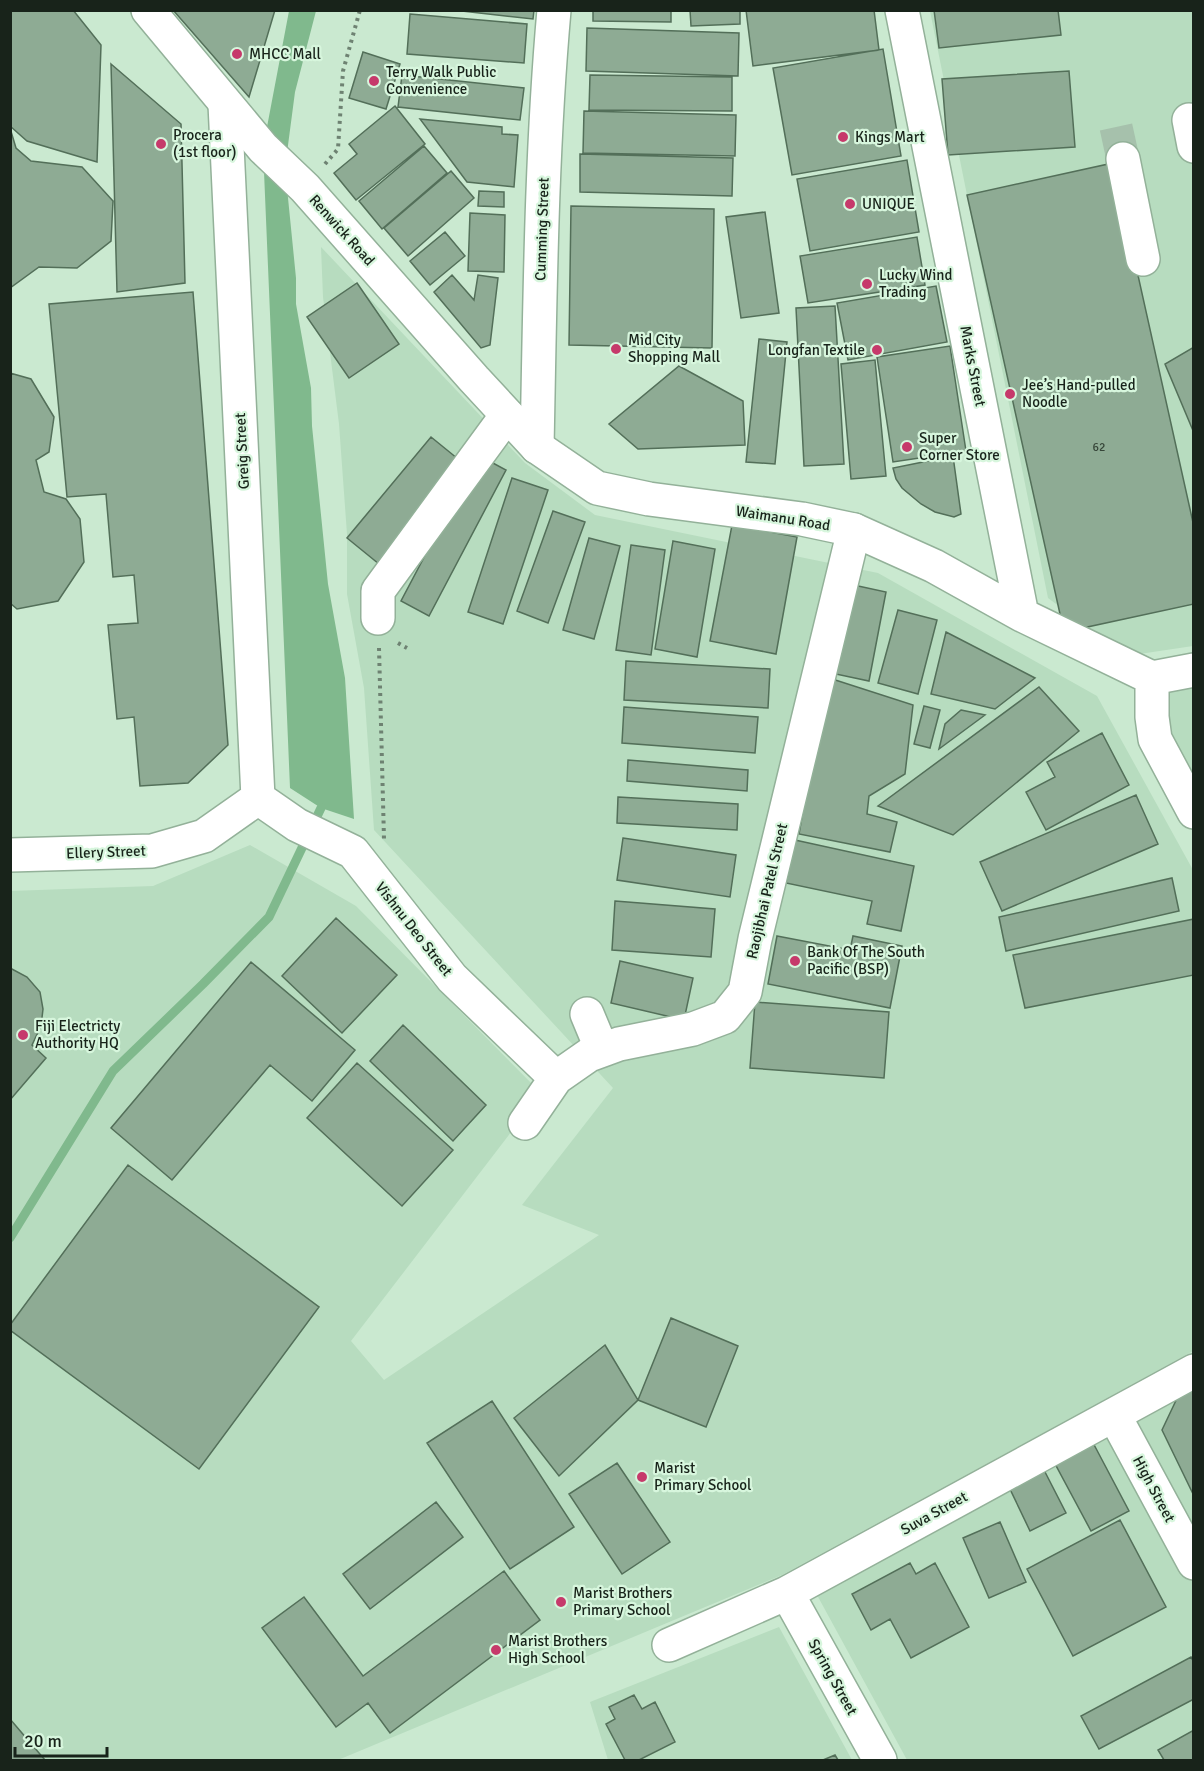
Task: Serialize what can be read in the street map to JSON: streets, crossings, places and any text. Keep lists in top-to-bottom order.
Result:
{
  "streets": {
    "street": [
      "Cumming Street",
      "Renwick Road",
      "Marks Street",
      "Greig Street",
      "Waimanu Road",
      "Ellery Street",
      "Raojibhai Patel Street",
      "Vishnu Deo Street",
      "High Street",
      "Suva Street",
      "Spring Street"
    ]
  },
  "crossings": [
    ["Cumming Street", "Renwick Road"],
    ["Cumming Street", "Waimanu Road"],
    ["Renwick Road", "Greig Street"],
    ["Renwick Road", "Waimanu Road"],
    ["Marks Street", "Waimanu Road"],
    ["Greig Street", "Ellery Street"],
    ["Greig Street", "Vishnu Deo Street"],
    ["Waimanu Road", "Raojibhai Patel Street"],
    ["Ellery Street", "Vishnu Deo Street"],
    ["Raojibhai Patel Street", "Vishnu Deo Street"],
    ["High Street", "Suva Street"],
    ["Suva Street", "Spring Street"]
  ],
  "places": [
    "MHCC Mall",
    "Terry Walk Public Convenience",
    "Kings Mart",
    "Procera (1st floor)",
    "UNIQUE",
    "Lucky Wind Trading",
    "Mid City Shopping Mall",
    "Longfan Textile",
    "Jee’s Hand-pulled Noodle",
    "Super Corner Store",
    "Bank Of The South Pacific (BSP)",
    "Fiji Electricty Authority HQ",
    "Marist Primary School",
    "Marist Brothers Primary School",
    "Marist Brothers High School"
  ],
  "house_numbers": ["62"],
  "scale_bar": "20 m"
}
